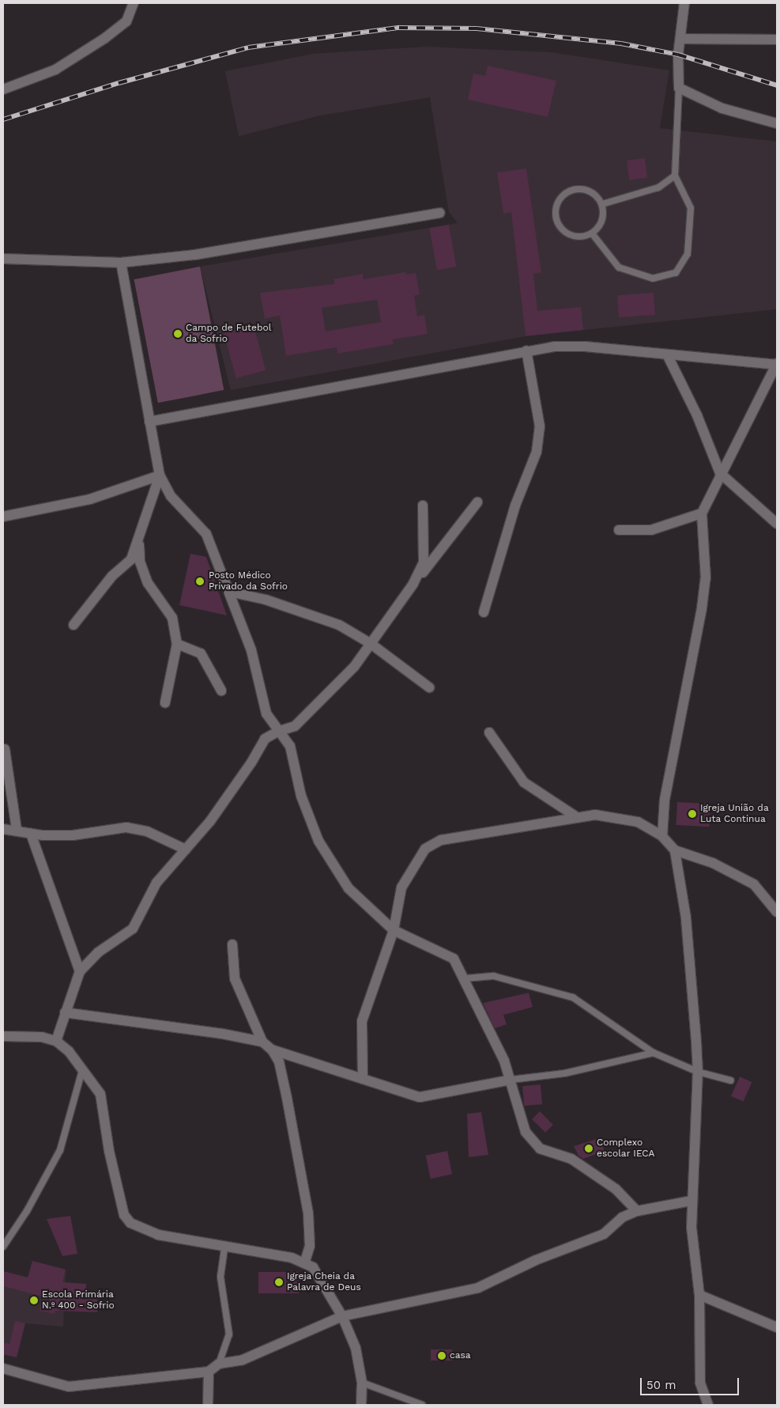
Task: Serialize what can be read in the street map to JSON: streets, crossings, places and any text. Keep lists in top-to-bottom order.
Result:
{
  "places": [
    "Campo de Futebol da Sofrio",
    "Posto Médico Privado da Sofrio",
    "Igreja União da Luta Continua",
    "Complexo escolar IECA",
    "Igreja Cheia da Palavra de Deus",
    "Escola Primária N.º 400 - Sofrio",
    "casa"
  ],
  "scale_bar": "50 m"
}
